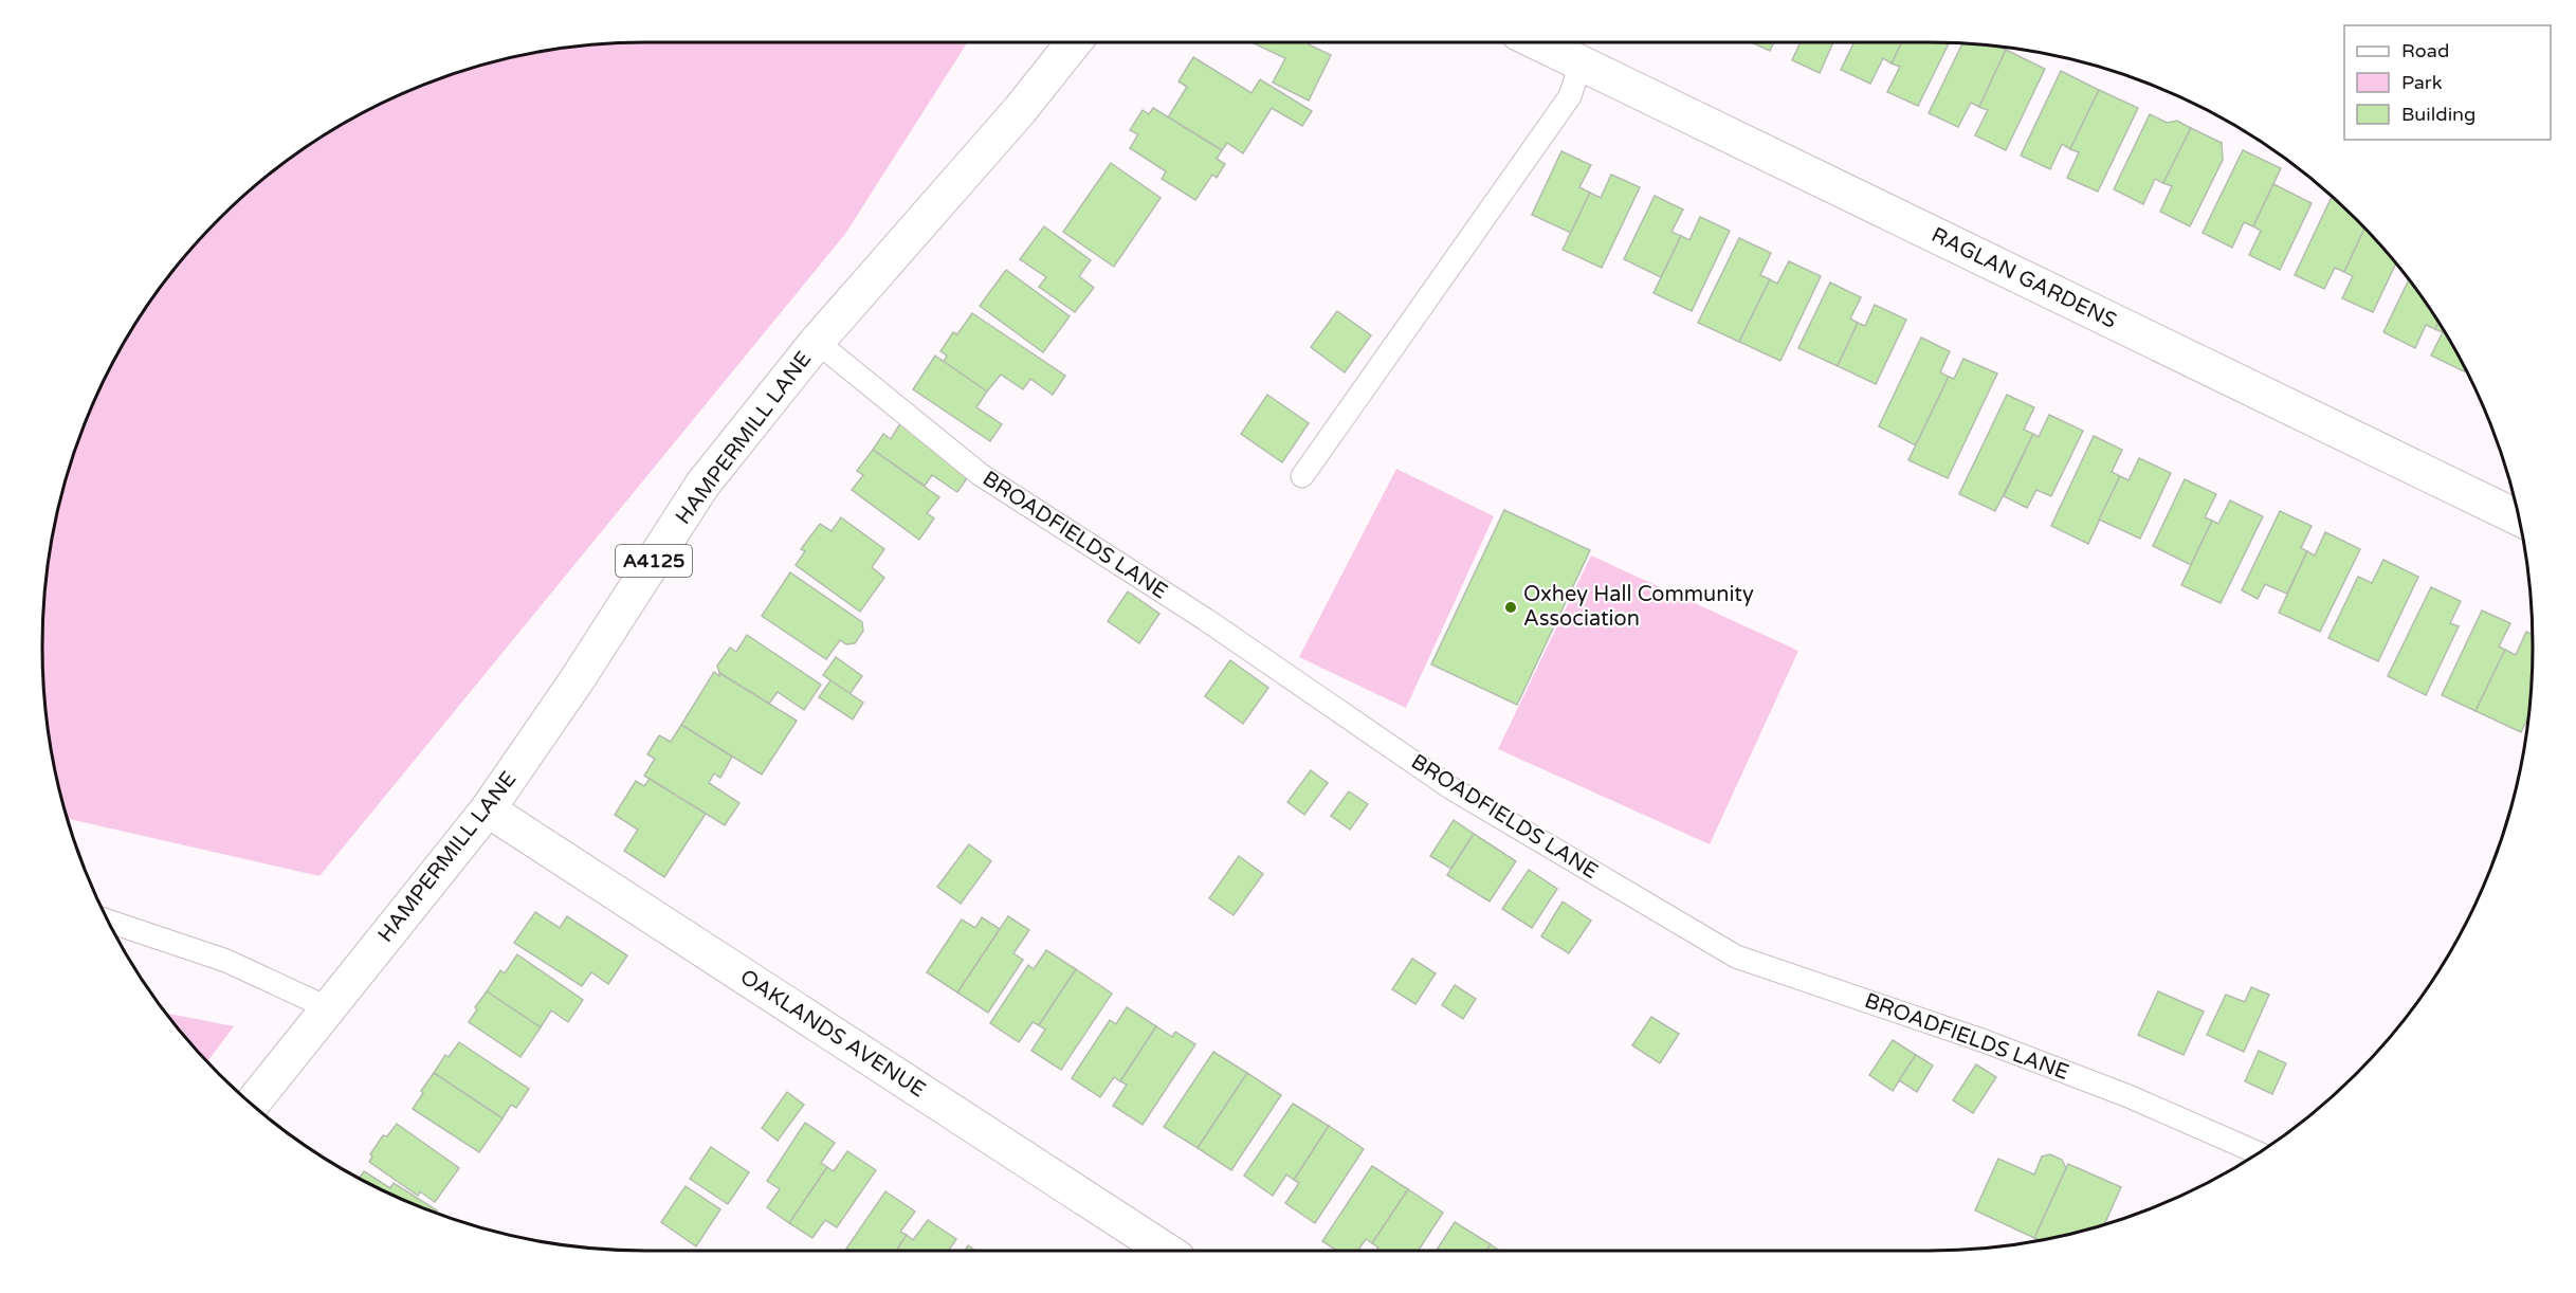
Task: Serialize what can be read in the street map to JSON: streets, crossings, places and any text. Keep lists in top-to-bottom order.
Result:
{
  "streets": {
    "street": [
      "RAGLAN GARDENS",
      "HAMPERMILL LANE",
      "A4125",
      "OAKLANDS AVENUE"
    ],
    "lane": ["BROADFIELDS LANE"]
  },
  "crossings": [
    ["HAMPERMILL LANE", "BROADFIELDS LANE"],
    ["HAMPERMILL LANE", "OAKLANDS AVENUE"]
  ],
  "places": ["Oxhey Hall Community Association"],
  "legend": ["Road", "Park", "Building"]
}
